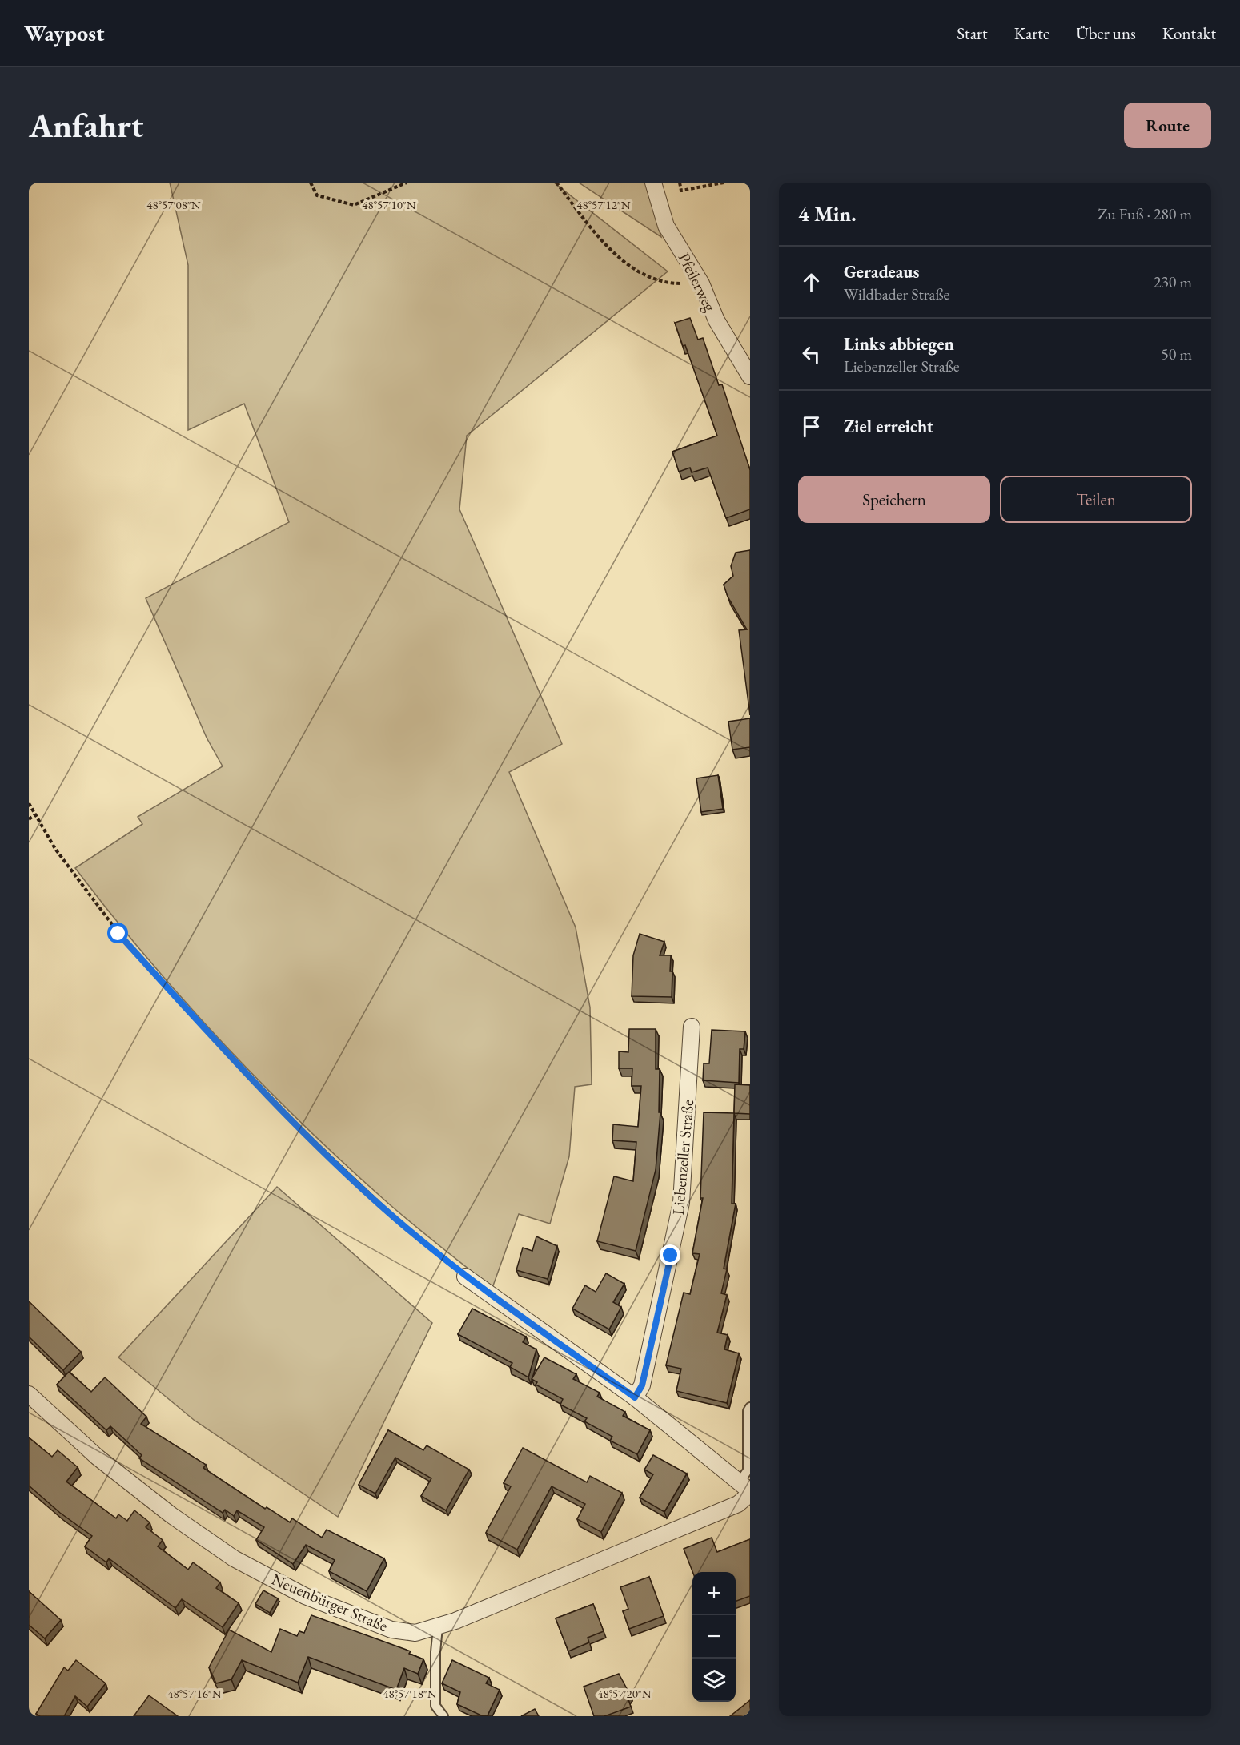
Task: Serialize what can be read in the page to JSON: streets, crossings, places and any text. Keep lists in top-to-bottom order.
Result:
{
  "streets": {
    "street": ["Pfeilerweg", "Liebenzeller Straße", "Neuenbürger Straße"]
  },
  "page": {
    "header": "Waypost",
    "nav": [
      "Start",
      "Karte",
      "Über uns",
      "Kontakt"
    ],
    "buttons": [
      "Route",
      ["Speichern", "Teilen"]
    ],
    "title": "Anfahrt",
    "heading": ["4 Min.", "Zu Fuß · 280 m"],
    "list": [
      ["Geradeaus", "Wildbader Straße", "230 m"],
      ["Links abbiegen", "Liebenzeller Straße", "50 m"],
      "Ziel erreicht"
    ],
    "map_buttons": ["+", "−"]
  },
  "coordinates": [
    "48°57'08\"N",
    "48°57'10\"N",
    "48°57'12\"N",
    "48°57'16\"N",
    "48°57'18\"N",
    "48°57'20\"N"
  ]
}
